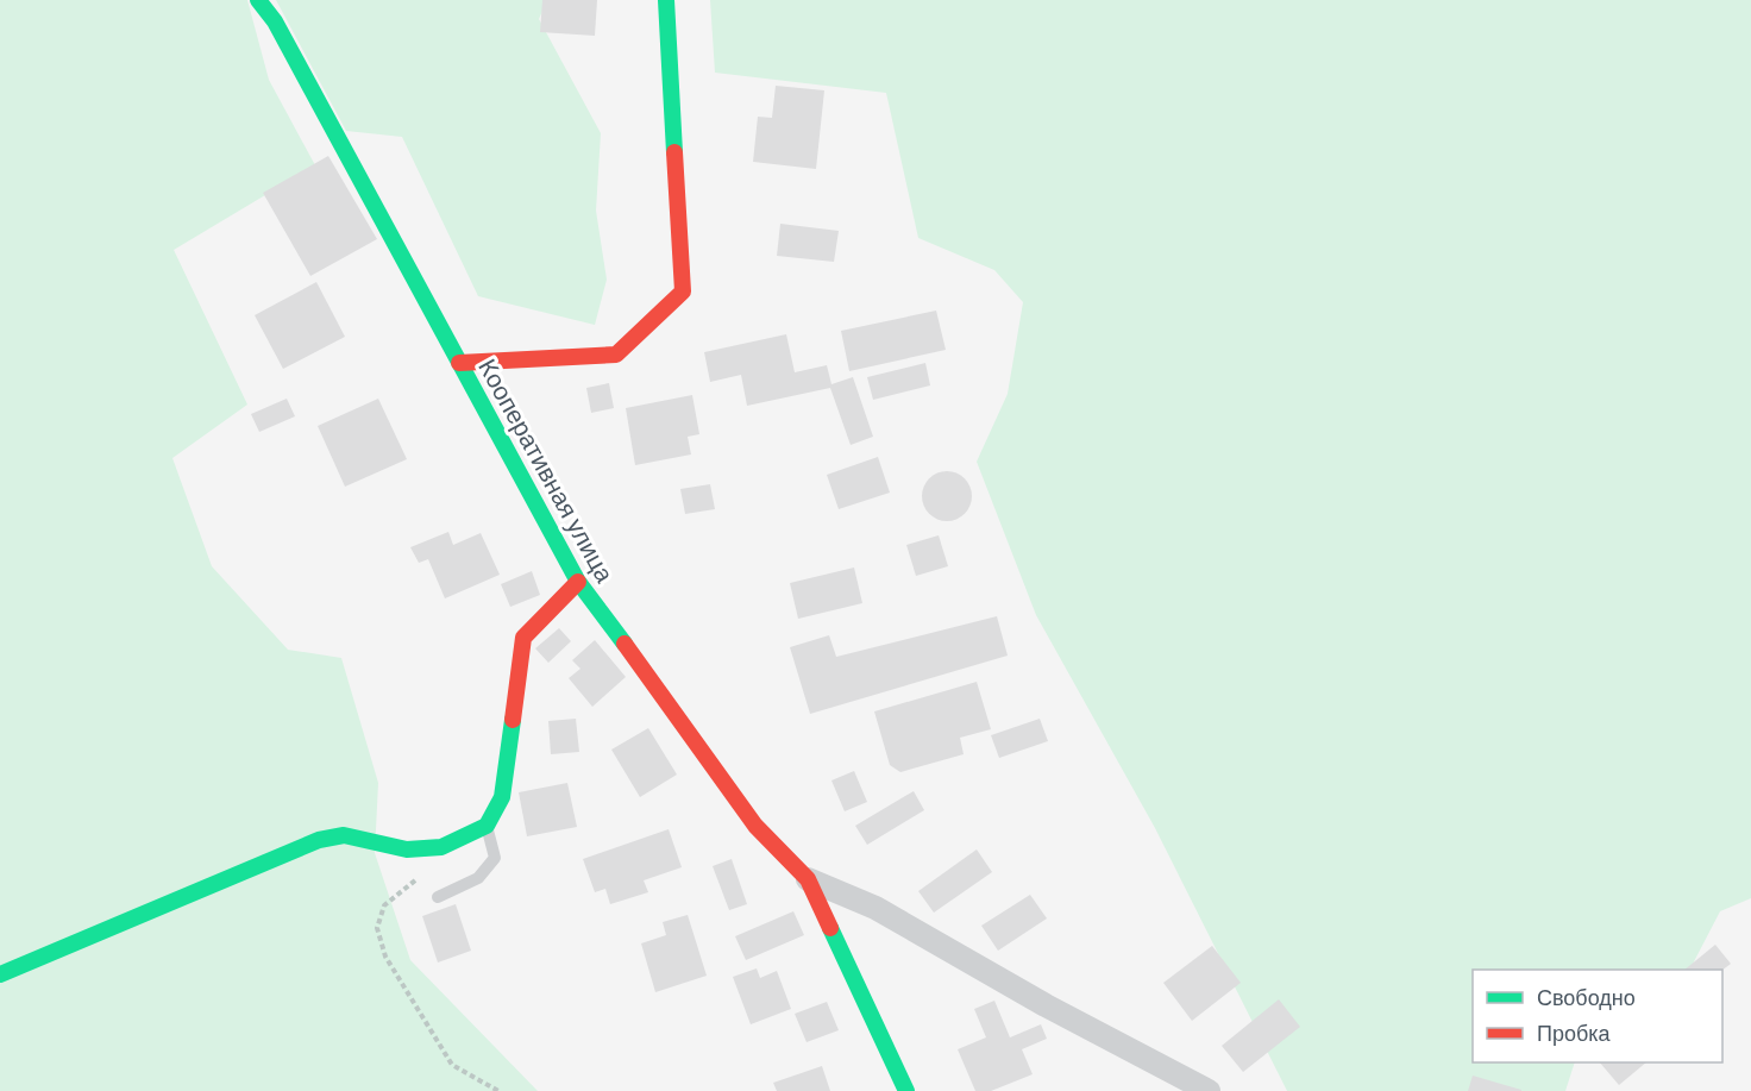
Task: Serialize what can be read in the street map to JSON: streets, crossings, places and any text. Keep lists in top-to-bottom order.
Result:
{
  "streets": {
    "street": ["Кооперативная улица"]
  },
  "legend": ["Свободно", "Пробка"]
}
